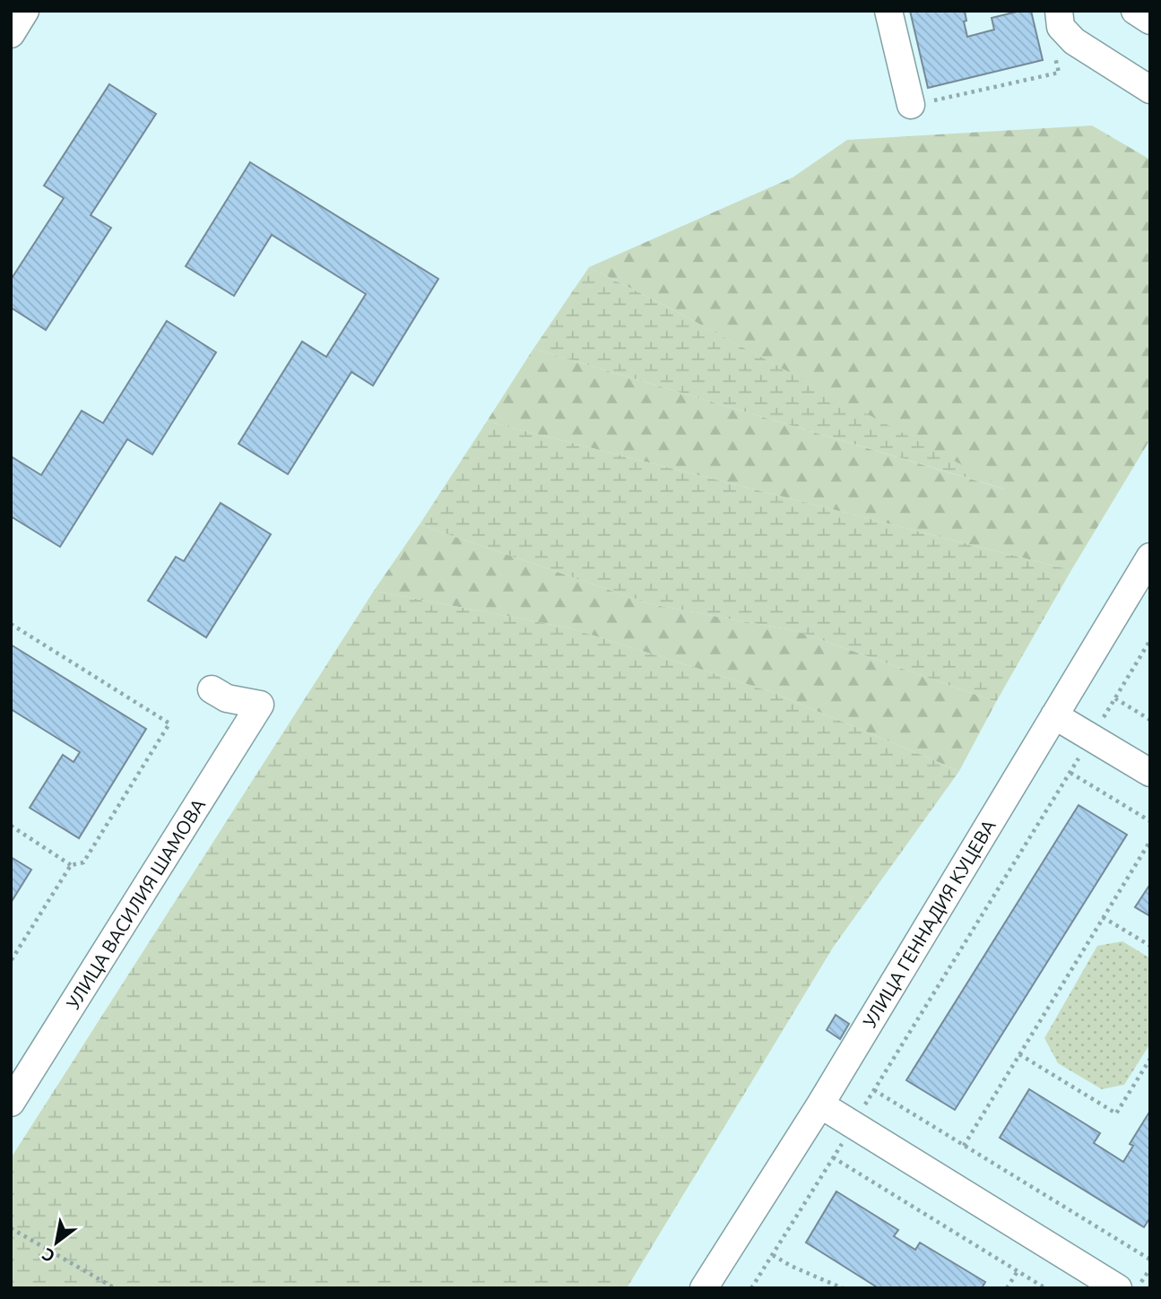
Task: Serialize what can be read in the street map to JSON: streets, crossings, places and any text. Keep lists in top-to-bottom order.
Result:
{
  "streets": {
    "street": ["УЛИЦА ВАСИЛИЯ ШАМОВА", "УЛИЦА ГЕННАДИЯ КУЦЕВА"]
  },
  "north": "bottom left"
}
